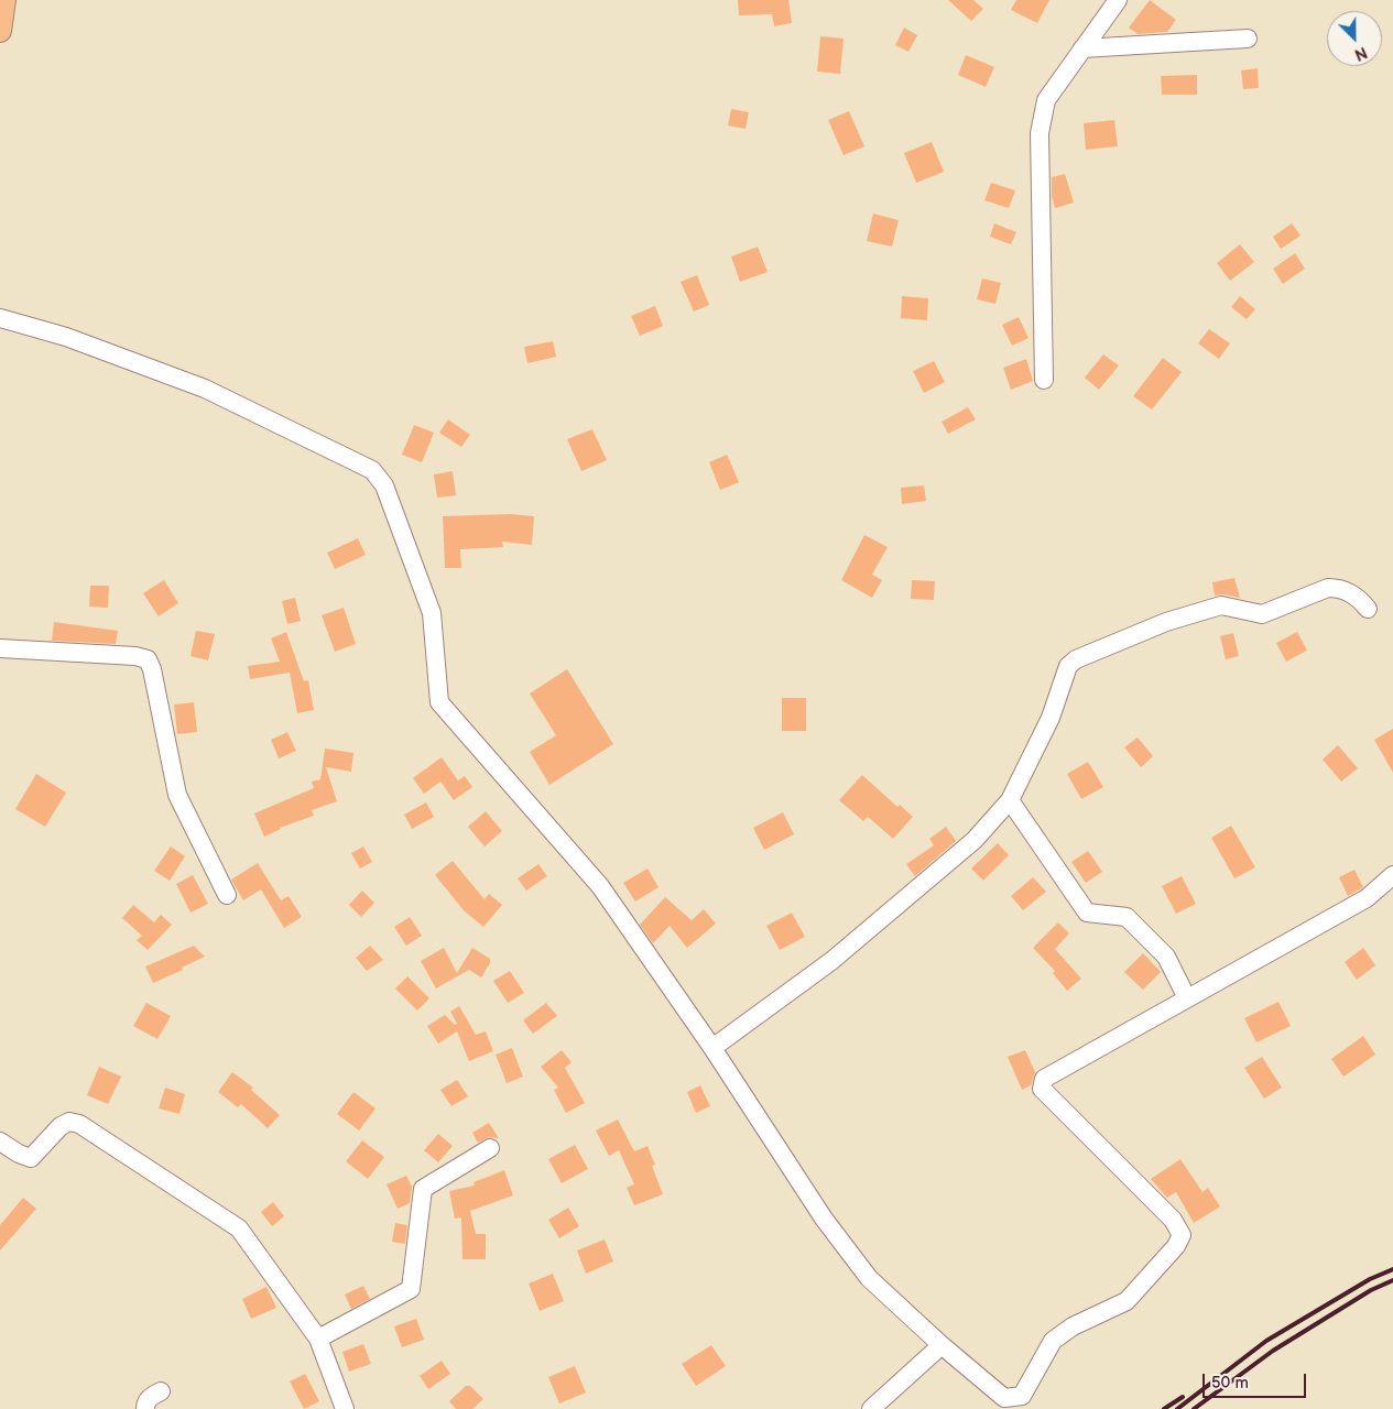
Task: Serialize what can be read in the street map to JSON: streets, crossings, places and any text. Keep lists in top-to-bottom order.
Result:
{
  "scale_bar": "50 m",
  "north": "bottom right"
}
